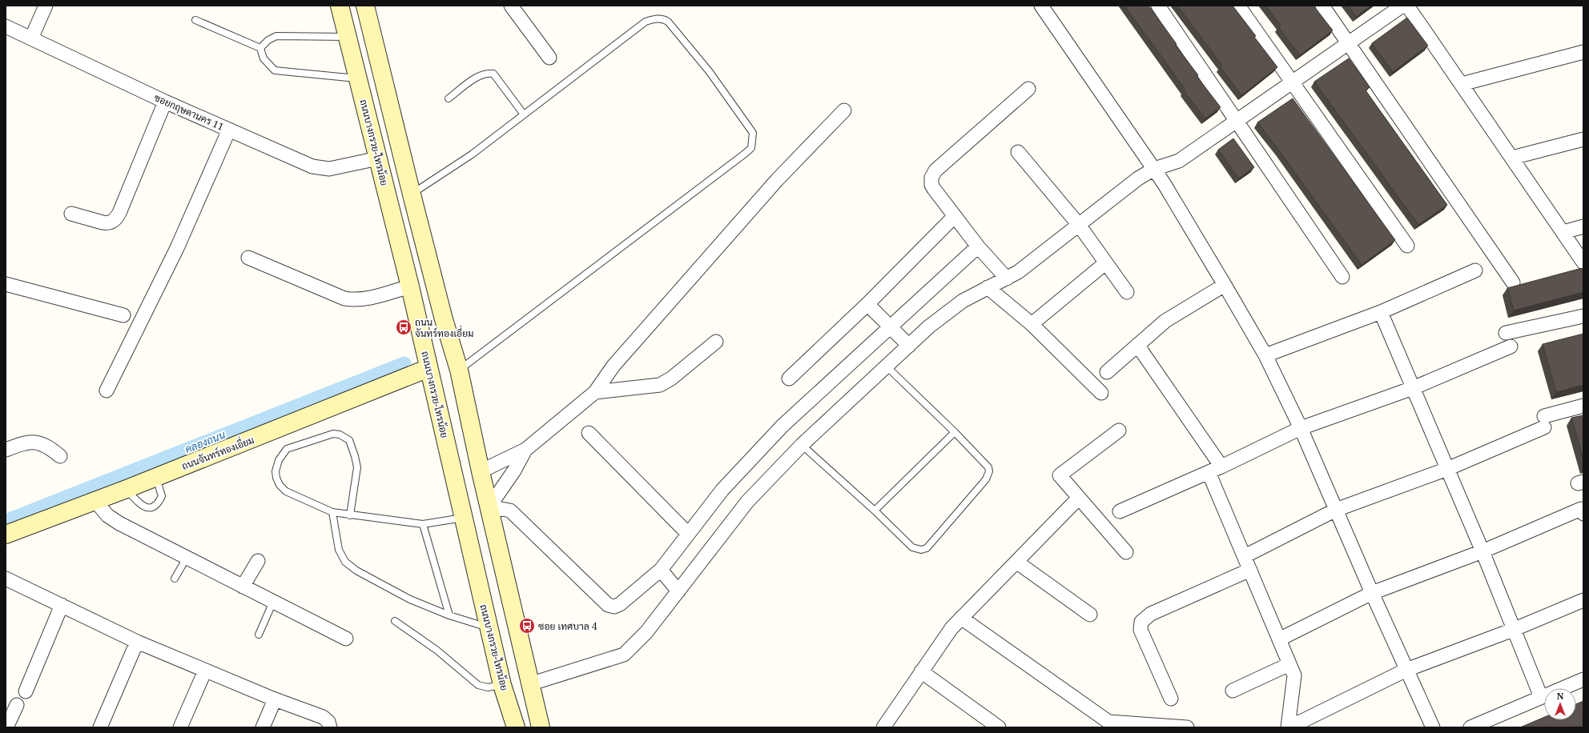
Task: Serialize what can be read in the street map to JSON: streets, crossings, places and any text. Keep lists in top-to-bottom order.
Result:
{
  "streets": {
    "main road": ["ถนนบางกรวย-ไทรน้อย", "ถนนจันทร์ทองเอี่ยม"],
    "street": ["ซอยกฤษดานคร 11"]
  },
  "crossings": [
    ["ซอยกฤษดานคร 11", "ถนนบางกรวย-ไทรน้อย"],
    ["ถนนบางกรวย-ไทรน้อย", "ถนนจันทร์ทองเอี่ยม"]
  ],
  "water": ["คลองถนน"],
  "places": {
    "bus stop": ["ถนน จันทร์ทองเอี่ยม", "ซอย เทศบาล 4"]
  },
  "north": "top"
}
